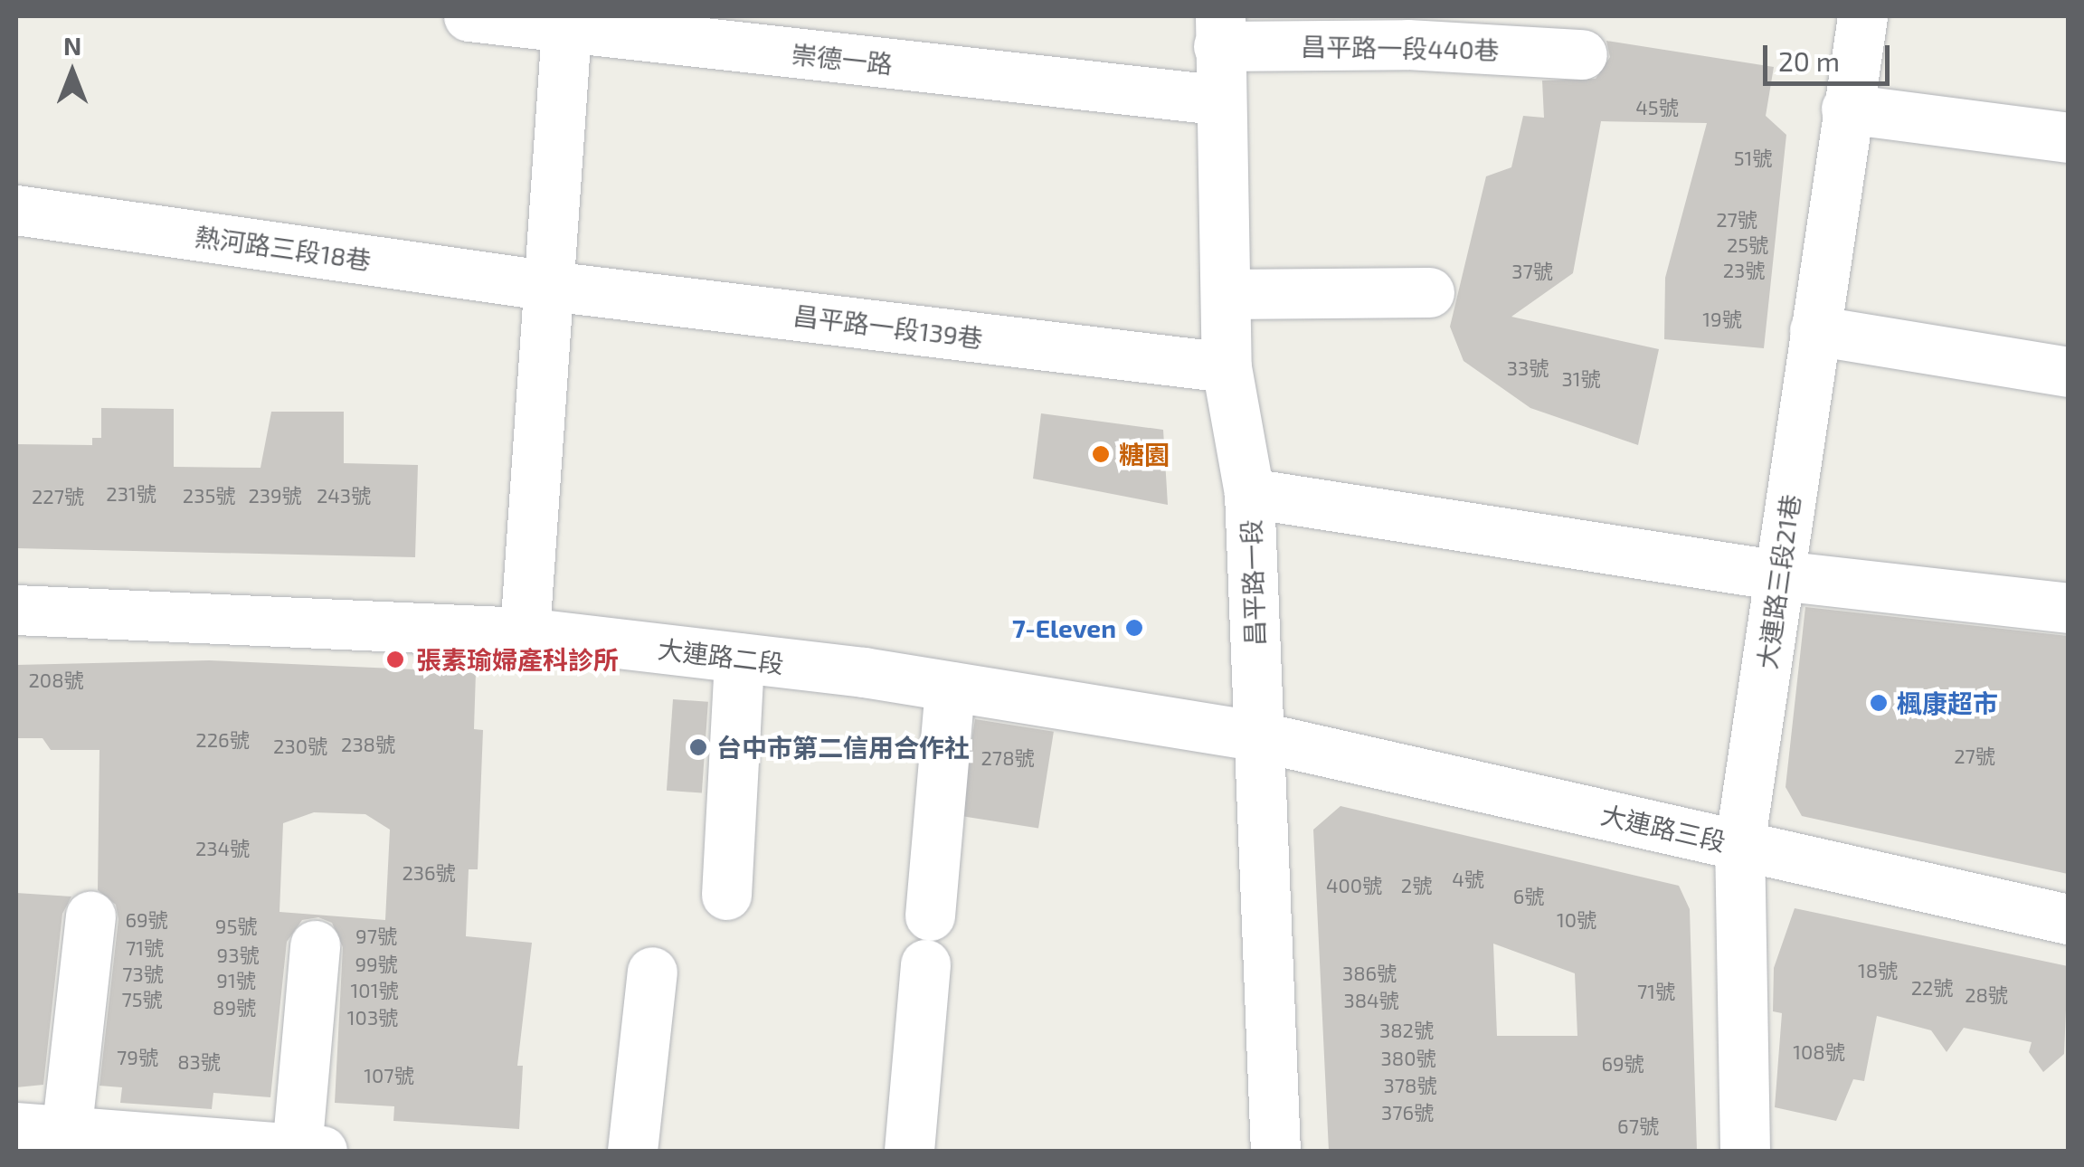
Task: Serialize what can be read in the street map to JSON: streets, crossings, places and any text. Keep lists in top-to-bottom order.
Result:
{
  "streets": {
    "street": [
      "昌平路一段440巷",
      "崇德一路",
      "熱河路三段18巷",
      "昌平路一段139巷",
      "大連路三段21巷",
      "昌平路一段",
      "大連路二段",
      "大連路三段"
    ]
  },
  "crossings": [
    ["昌平路一段440巷", "昌平路一段"],
    ["崇德一路", "昌平路一段"],
    ["熱河路三段18巷", "昌平路一段139巷"],
    ["昌平路一段139巷", "昌平路一段"],
    ["大連路三段21巷", "大連路三段"],
    ["昌平路一段", "大連路二段"],
    ["昌平路一段", "大連路三段"],
    ["大連路二段", "大連路三段"]
  ],
  "places": [
    "糖園",
    "7-Eleven",
    "張素瑜婦產科診所",
    "楓康超市",
    "台中市第二信用合作社"
  ],
  "house_numbers": [
    "45號",
    "51號",
    "27號",
    "25號",
    "23號",
    "37號",
    "19號",
    "33號",
    "31號",
    "231號",
    "235號",
    "239號",
    "243號",
    "227號",
    "208號",
    "226號",
    "238號",
    "230號",
    "27號",
    "278號",
    "234號",
    "236號",
    "4號",
    "400號",
    "2號",
    "6號",
    "69號",
    "10號",
    "95號",
    "97號",
    "71號",
    "93號",
    "99號",
    "18號",
    "386號",
    "73號",
    "91號",
    "22號",
    "101號",
    "71號",
    "28號",
    "75號",
    "384號",
    "89號",
    "103號",
    "382號",
    "108號",
    "79號",
    "380號",
    "83號",
    "69號",
    "107號",
    "378號",
    "376號",
    "67號"
  ],
  "scale_bar": "20 m",
  "north": "top"
}
